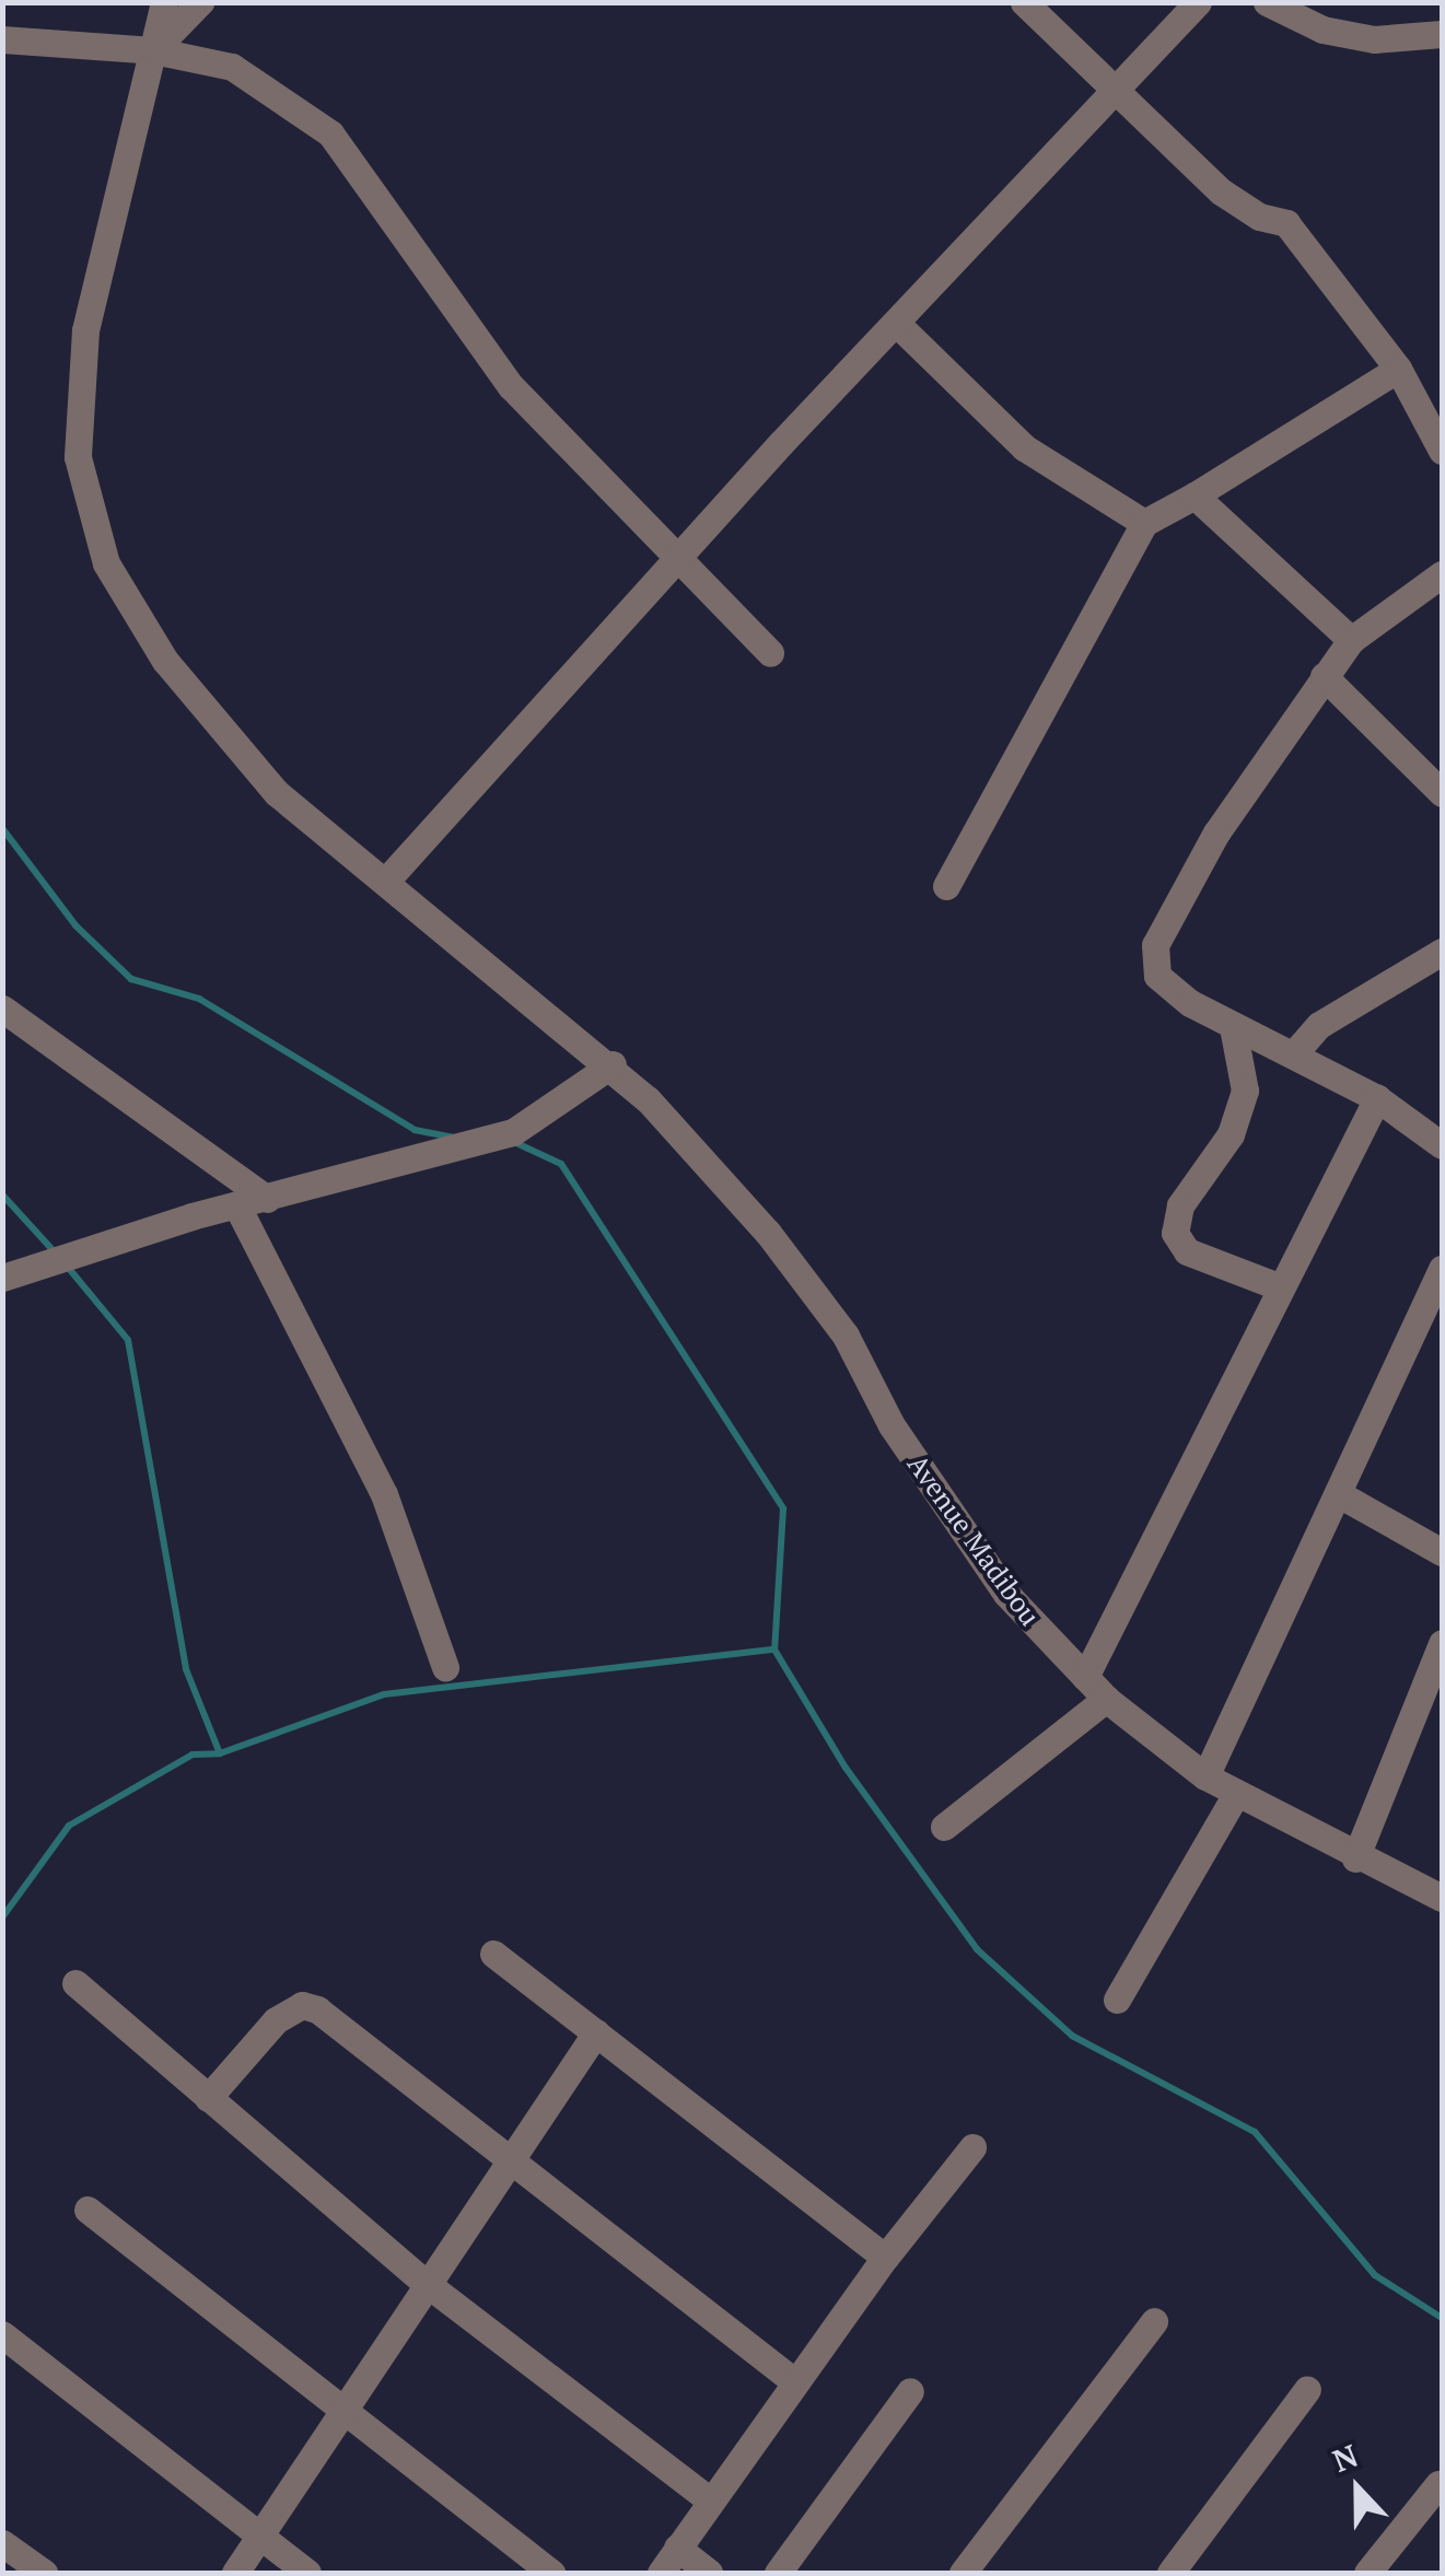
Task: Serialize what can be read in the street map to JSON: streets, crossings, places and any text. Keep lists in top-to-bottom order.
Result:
{
  "streets": {
    "street": ["Avenue Madibou"]
  },
  "north": "top"
}
